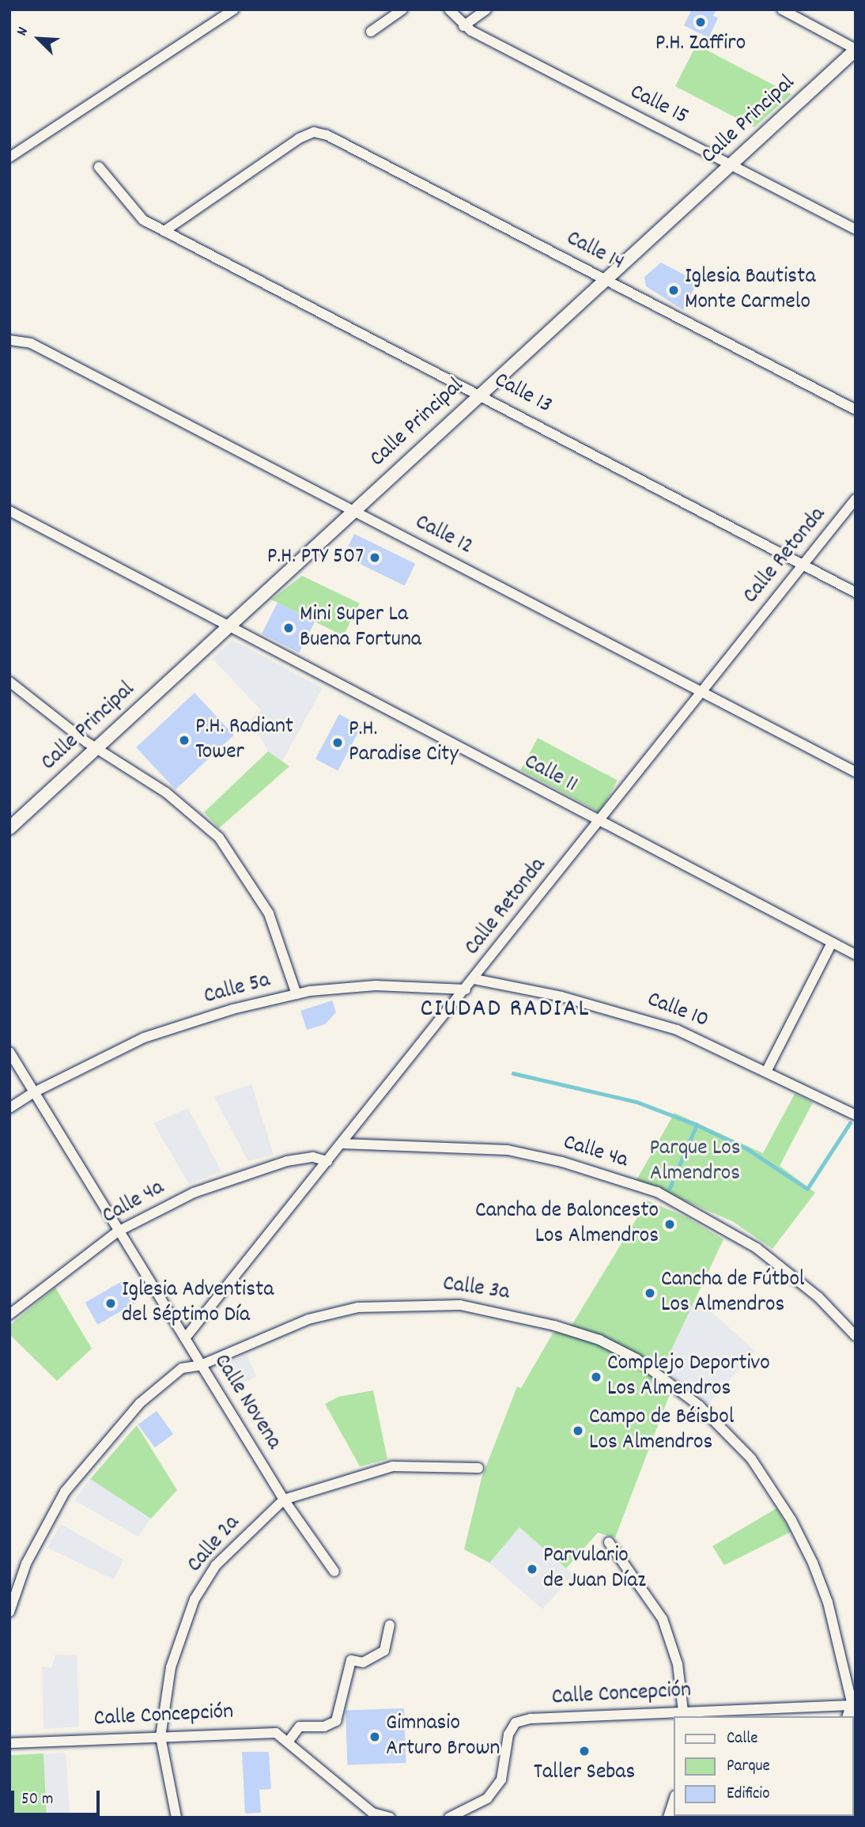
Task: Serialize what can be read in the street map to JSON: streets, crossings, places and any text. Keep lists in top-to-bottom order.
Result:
{
  "streets": {
    "street": [
      "Calle 15",
      "Calle Principal",
      "Calle 14",
      "Calle 13",
      "Calle 12",
      "Calle Retonda",
      "Calle 11",
      "Calle 5a",
      "Calle 10",
      "Calle 4a",
      "Calle 3a",
      "Calle Novena",
      "Calle 2a",
      "Calle Concepción"
    ]
  },
  "crossings": [
    ["Calle 15", "Calle Principal"],
    ["Calle Principal", "Calle 14"],
    ["Calle Principal", "Calle 13"],
    ["Calle Principal", "Calle 12"],
    ["Calle Principal", "Calle 11"],
    ["Calle 14", "Calle 13"],
    ["Calle 13", "Calle Retonda"],
    ["Calle 12", "Calle Retonda"],
    ["Calle Retonda", "Calle 11"],
    ["Calle Retonda", "Calle 5a"],
    ["Calle Retonda", "Calle 10"],
    ["Calle Retonda", "Calle 4a"],
    ["Calle Retonda", "Calle Novena"],
    ["Calle 5a", "Calle Novena"],
    ["Calle 4a", "Calle Novena"],
    ["Calle 3a", "Calle Novena"],
    ["Calle 3a", "Calle Concepción"],
    ["Calle Novena", "Calle 2a"],
    ["Calle 2a", "Calle Concepción"]
  ],
  "districts": ["CIUDAD RADIAL"],
  "parks": ["Parque Los Almendros"],
  "places": [
    "P.H. Zaffiro",
    "Iglesia Bautista Monte Carmelo",
    "P.H. PTY 507",
    "Mini Super La Buena Fortuna",
    "P.H. Radiant Tower",
    "P.H. Paradise City",
    "Cancha de Baloncesto Los Almendros",
    "Cancha de Fútbol Los Almendros",
    "Iglesia Adventista del Séptimo Día",
    "Complejo Deportivo Los Almendros",
    "Campo de Béisbol Los Almendros",
    "Parvulario de Juan Díaz",
    "Gimnasio Arturo Brown",
    "Taller Sebas"
  ],
  "legend": ["Calle", "Parque", "Edificio"],
  "scale_bar": "50 m",
  "north": "top left"
}
